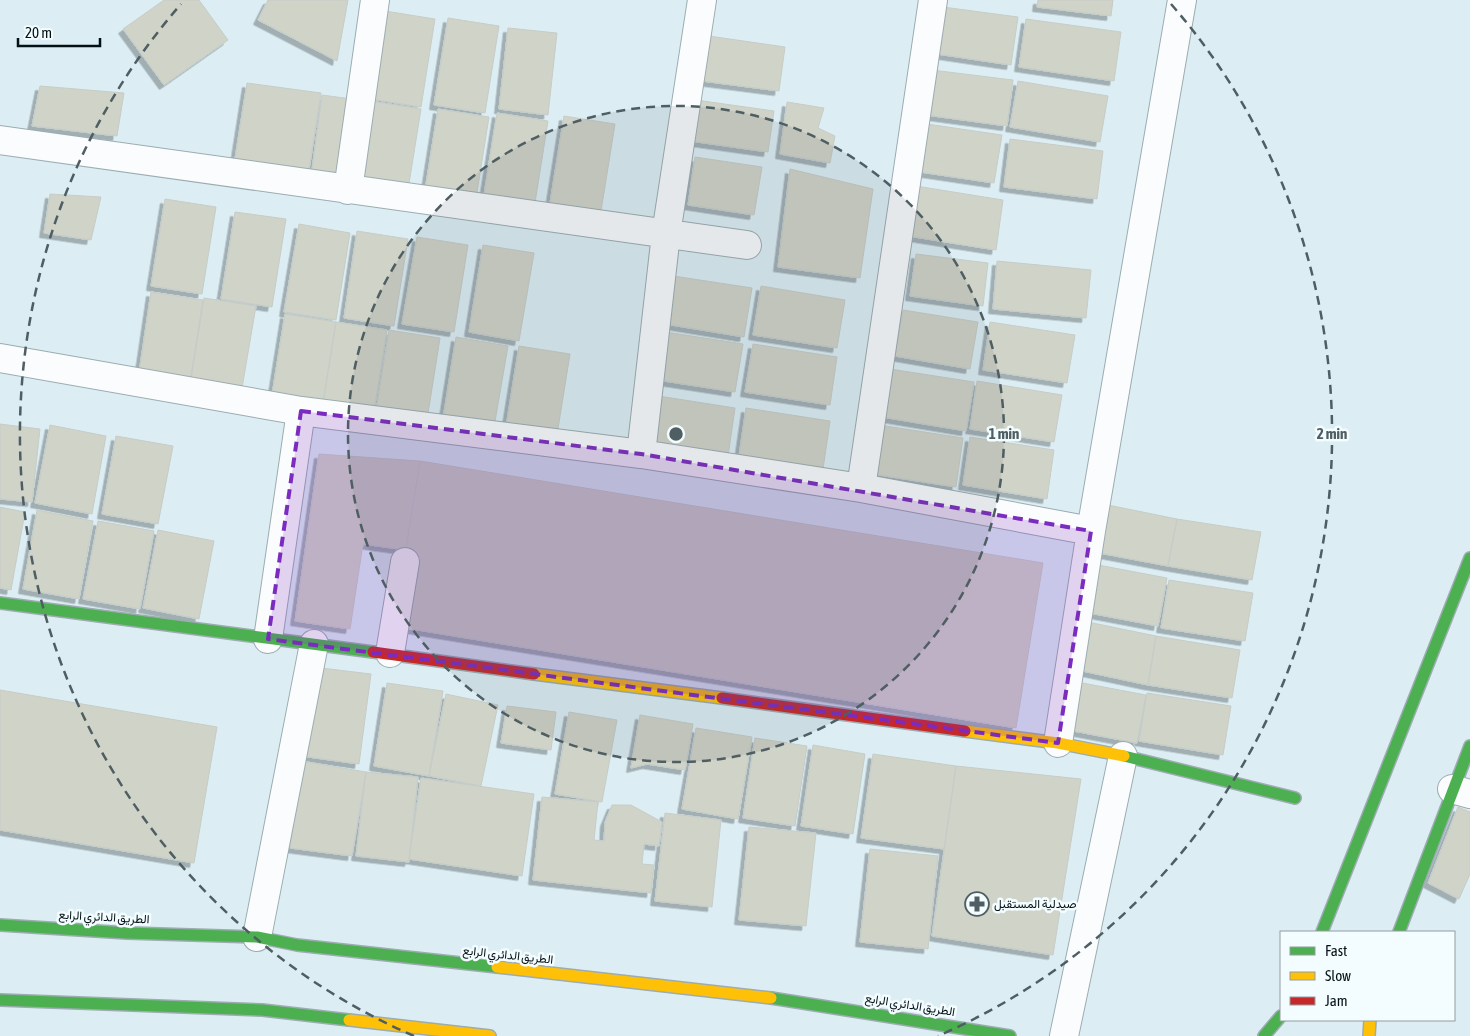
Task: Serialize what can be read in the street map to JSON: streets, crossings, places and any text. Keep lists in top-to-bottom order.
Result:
{
  "streets": {
    "main road": ["الطريق الدائري الرابع"]
  },
  "places": {
    "pharmacy": ["صيدلية المستقبل"]
  },
  "legend": ["Fast", "Slow", "Jam"],
  "scale_bar": "20 m",
  "rings": ["1 min", "2 min"]
}
